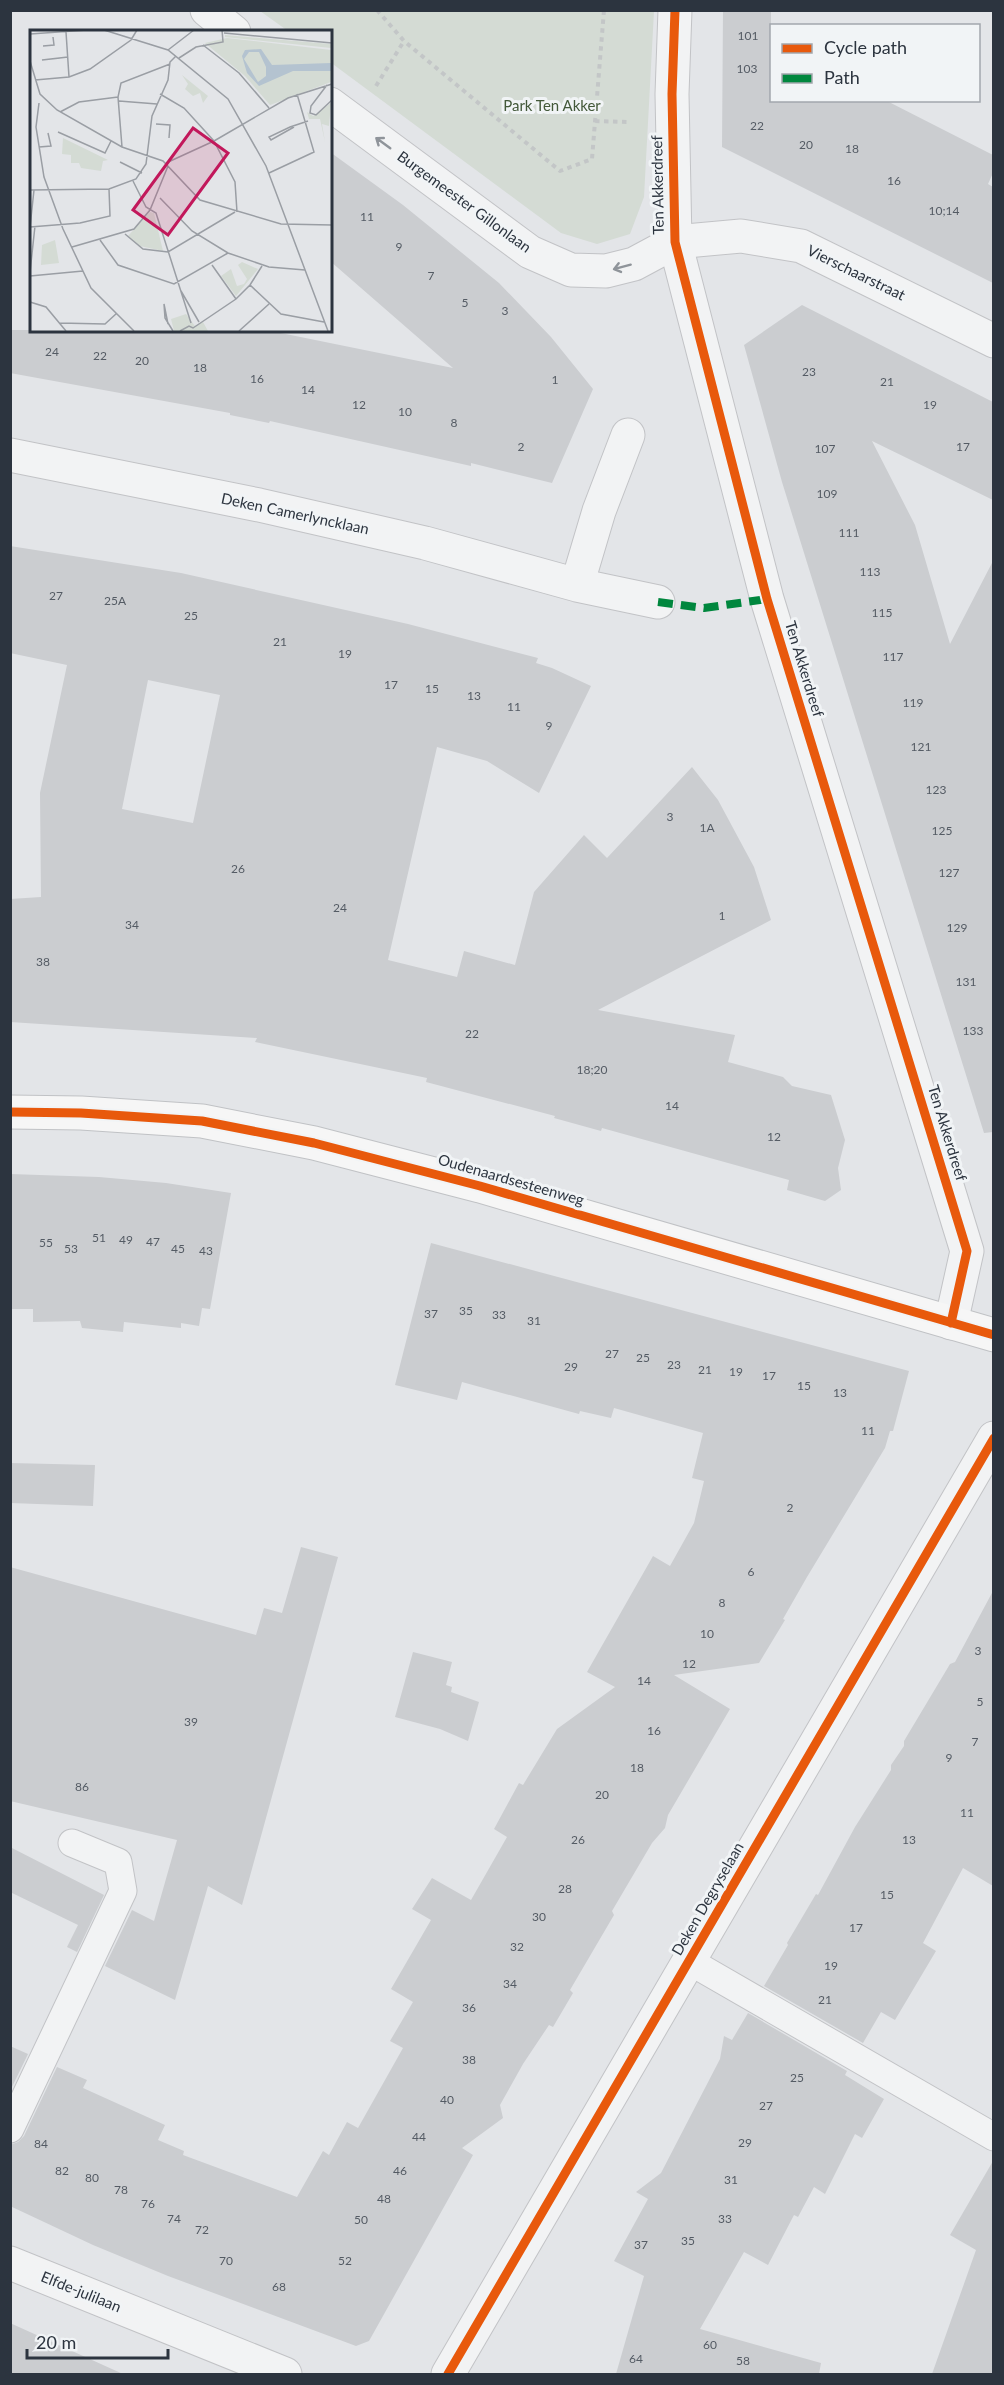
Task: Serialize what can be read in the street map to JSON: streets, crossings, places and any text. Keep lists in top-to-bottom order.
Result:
{
  "streets": {
    "main road": ["Oudenaardsesteenweg"],
    "street": [
      "Ten Akkerdreef",
      "Burgemeester Gillonlaan",
      "Vierschaarstraat",
      "Deken Camerlyncklaan",
      "Deken Degryselaan",
      "Elfde-julilaan"
    ]
  },
  "crossings": [
    ["Ten Akkerdreef", "Burgemeester Gillonlaan"],
    ["Ten Akkerdreef", "Vierschaarstraat"],
    ["Ten Akkerdreef", "Oudenaardsesteenweg"],
    ["Burgemeester Gillonlaan", "Vierschaarstraat"]
  ],
  "one_way": ["Burgemeester Gillonlaan"],
  "parks": ["Park Ten Akker"],
  "house_numbers": [
    "101",
    "103",
    "22",
    "20",
    "18",
    "16",
    "10;14",
    "11",
    "9",
    "7",
    "5",
    "3",
    "24",
    "22",
    "20",
    "18",
    "23",
    "16",
    "1",
    "21",
    "14",
    "12",
    "19",
    "10",
    "8",
    "2",
    "17",
    "107",
    "109",
    "111",
    "113",
    "27",
    "25A",
    "115",
    "25",
    "21",
    "19",
    "117",
    "17",
    "15",
    "13",
    "119",
    "11",
    "9",
    "121",
    "123",
    "3",
    "1A",
    "125",
    "26",
    "127",
    "24",
    "1",
    "34",
    "129",
    "38",
    "131",
    "133",
    "22",
    "18;20",
    "14",
    "12",
    "51",
    "49",
    "47",
    "55",
    "53",
    "45",
    "43",
    "35",
    "37",
    "33",
    "31",
    "27",
    "25",
    "23",
    "29",
    "21",
    "19",
    "17",
    "15",
    "13",
    "11",
    "2",
    "6",
    "8",
    "10",
    "3",
    "12",
    "14",
    "5",
    "39",
    "16",
    "7",
    "9",
    "18",
    "86",
    "20",
    "11",
    "26",
    "13",
    "28",
    "15",
    "30",
    "17",
    "32",
    "19",
    "34",
    "21",
    "36",
    "38",
    "25",
    "40",
    "27",
    "44",
    "29",
    "84",
    "82",
    "46",
    "80",
    "31",
    "78",
    "48",
    "76",
    "74",
    "33",
    "50",
    "72",
    "35",
    "37",
    "70",
    "52",
    "68",
    "60",
    "64",
    "58"
  ],
  "legend": ["Cycle path", "Path"],
  "scale_bar": "20 m"
}
